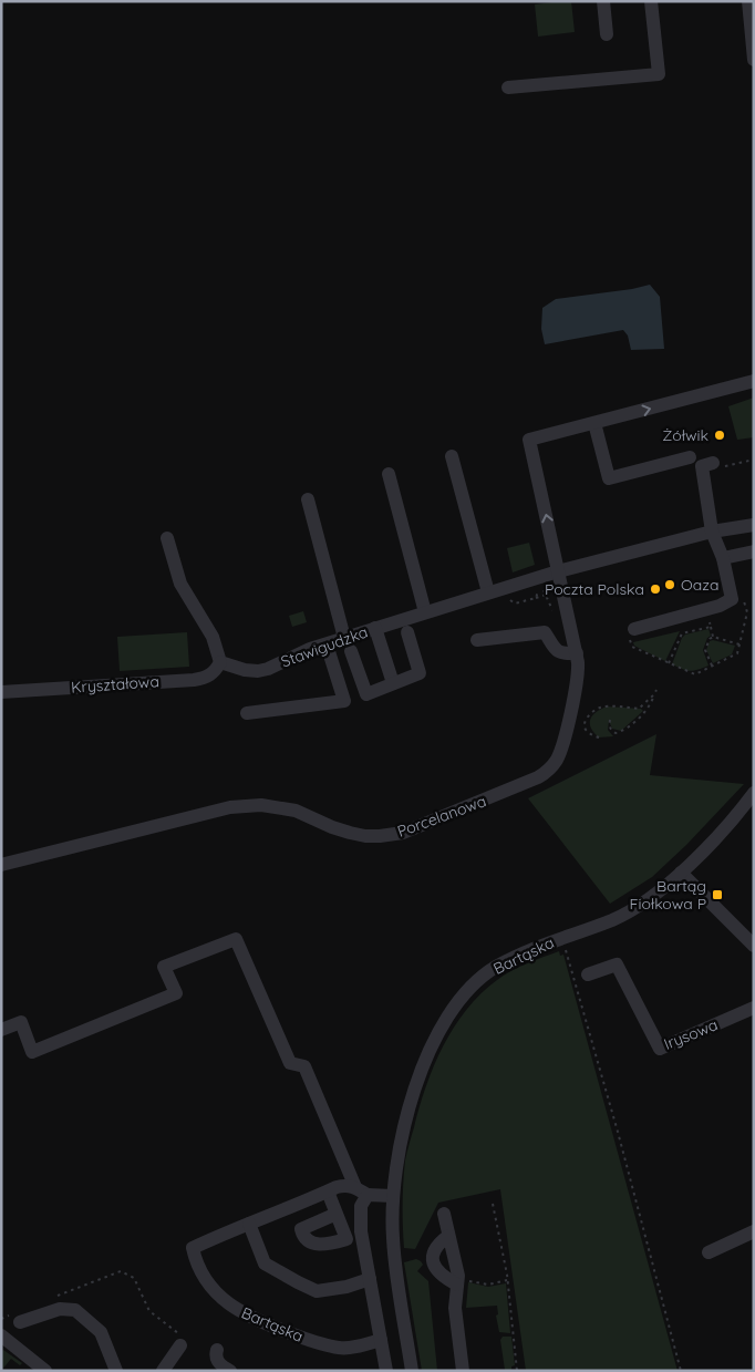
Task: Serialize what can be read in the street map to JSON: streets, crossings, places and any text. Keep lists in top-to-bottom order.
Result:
{
  "streets": {
    "street": [
      "Stawigudzka",
      "Kryształowa",
      "Porcelanowa",
      "Bartąska",
      "Irysowa"
    ]
  },
  "crossings": [
    ["Stawigudzka", "Kryształowa"],
    ["Stawigudzka", "Porcelanowa"]
  ],
  "places": {
    "other": ["Żółwik", "Oaza", "Poczta Polska"],
    "transit": ["Bartąg Fiołkowa P"]
  }
}
